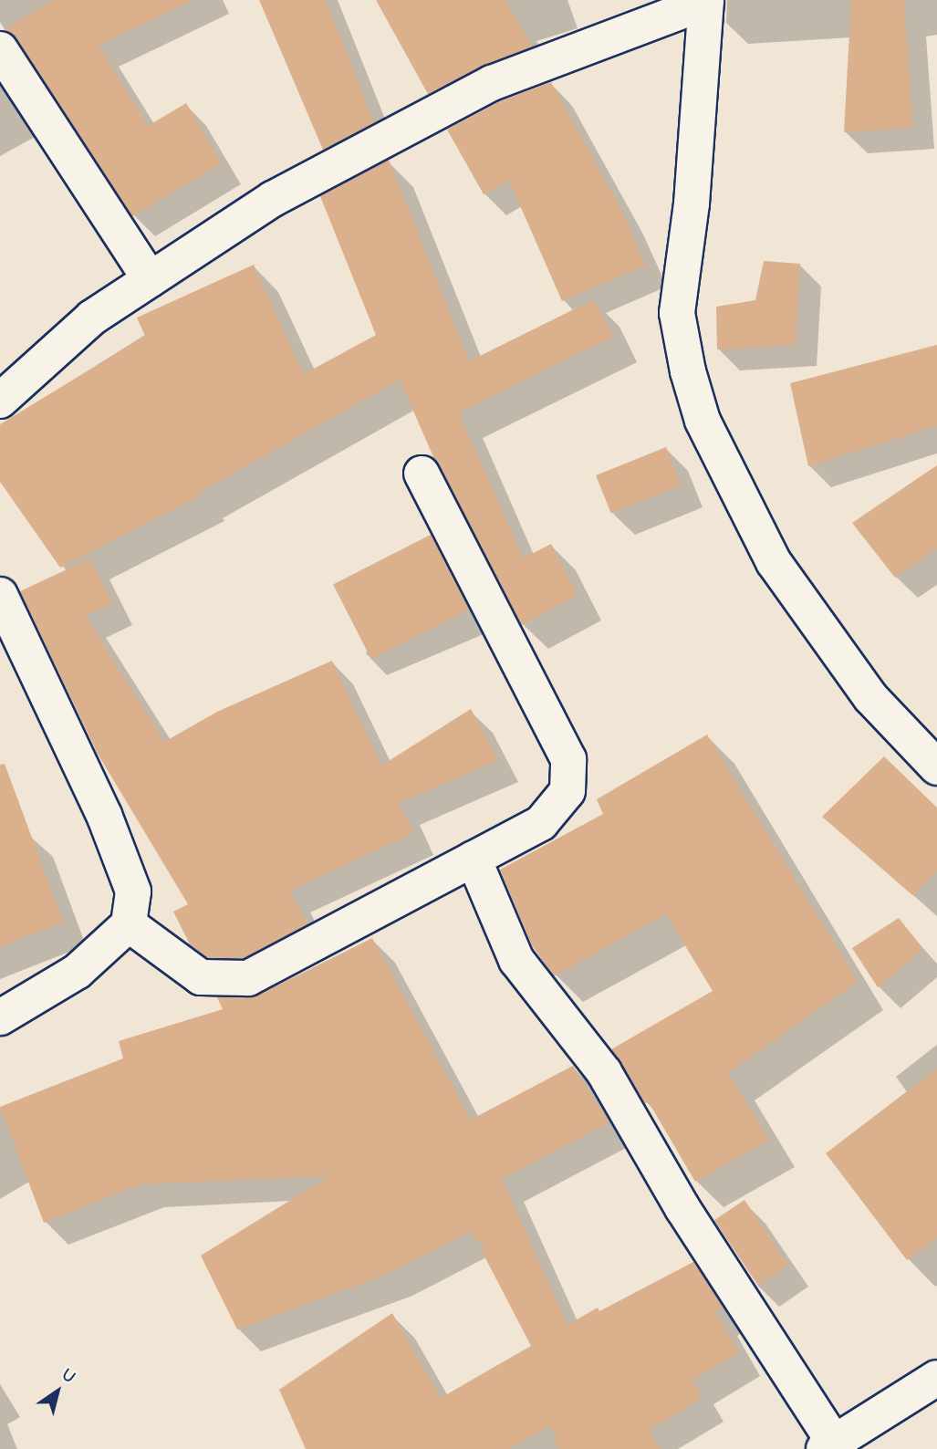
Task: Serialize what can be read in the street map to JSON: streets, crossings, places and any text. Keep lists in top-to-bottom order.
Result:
{
  "north": "top right"
}
